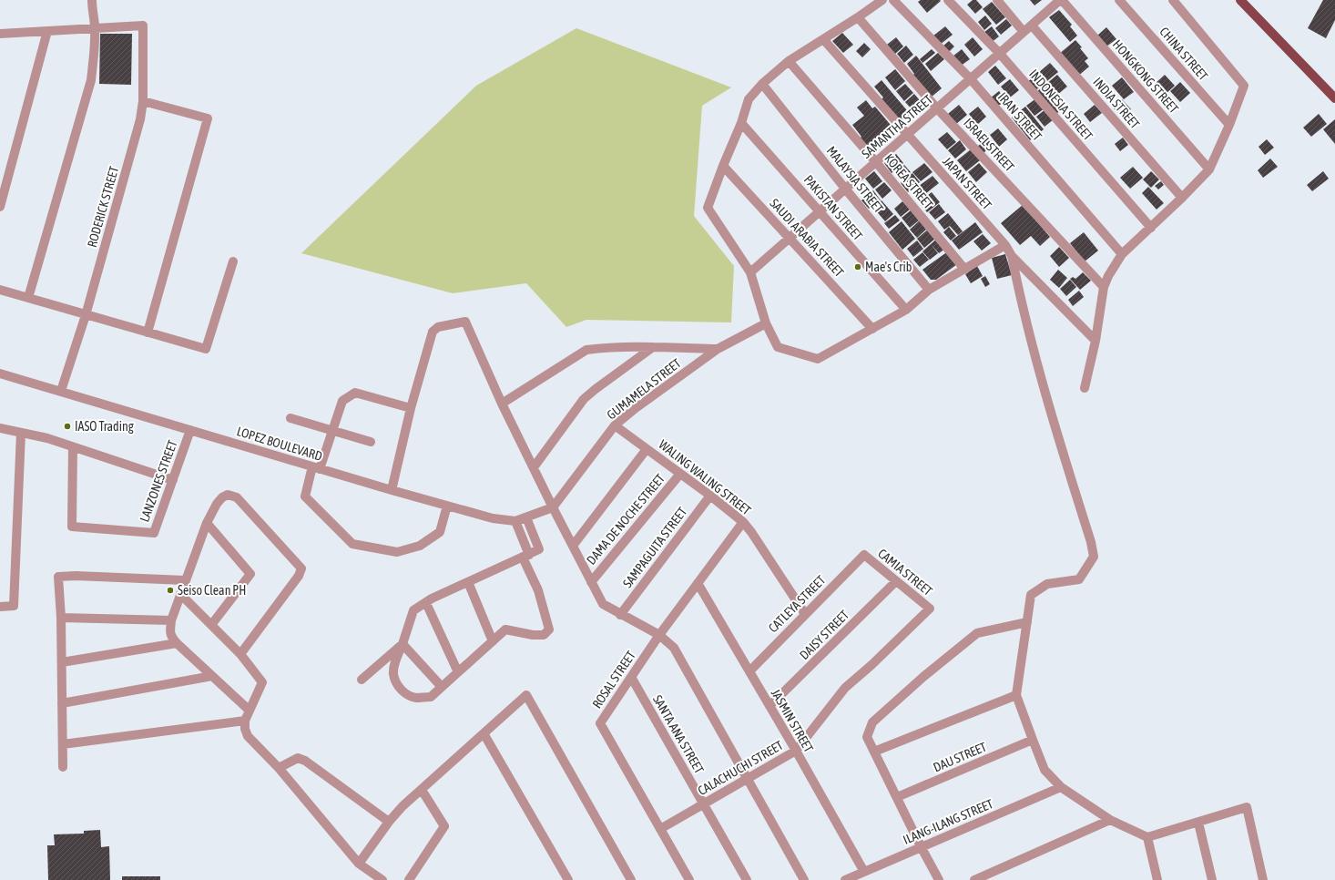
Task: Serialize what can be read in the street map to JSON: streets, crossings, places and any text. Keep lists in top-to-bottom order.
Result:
{
  "streets": {
    "street": [
      "CHINA STREET",
      "HONGKONG STREET",
      "INDIA STREET",
      "INDONESIA STREET",
      "IRAN STREET",
      "SAMANTHA STREET",
      "ISRAEL STREET",
      "MALAYSIA STREET",
      "KOREA STREET",
      "JAPAN STREET",
      "RODERICK STREET",
      "PAKISTAN STREET",
      "SAUDI ARABIA STREET",
      "GUMAMELA STREET",
      "LOPEZ BOULEVARD",
      "WALING WALING STREET",
      "LANZONES STREET",
      "DAMA DE NOCHE STREET",
      "SAMPAGUITA STREET",
      "CAMIA STREET",
      "CATLEYA STREET",
      "DAISY STREET",
      "ROSAL STREET",
      "JASMIN STREET",
      "SANTA ANA STREET",
      "DAU STREET",
      "CALACHUCHI STREET",
      "ILANG-ILANG STREET"
    ]
  },
  "crossings": [
    ["HONGKONG STREET", "SAMANTHA STREET"],
    ["INDIA STREET", "SAMANTHA STREET"],
    ["INDONESIA STREET", "SAMANTHA STREET"],
    ["IRAN STREET", "SAMANTHA STREET"],
    ["SAMANTHA STREET", "ISRAEL STREET"],
    ["SAMANTHA STREET", "MALAYSIA STREET"],
    ["SAMANTHA STREET", "KOREA STREET"],
    ["SAMANTHA STREET", "JAPAN STREET"],
    ["SAMANTHA STREET", "PAKISTAN STREET"],
    ["SAMANTHA STREET", "SAUDI ARABIA STREET"],
    ["RODERICK STREET", "LOPEZ BOULEVARD"],
    ["GUMAMELA STREET", "LOPEZ BOULEVARD"],
    ["GUMAMELA STREET", "WALING WALING STREET"],
    ["LOPEZ BOULEVARD", "LANZONES STREET"],
    ["WALING WALING STREET", "DAMA DE NOCHE STREET"],
    ["WALING WALING STREET", "SAMPAGUITA STREET"],
    ["WALING WALING STREET", "CATLEYA STREET"],
    ["WALING WALING STREET", "ROSAL STREET"],
    ["CAMIA STREET", "CATLEYA STREET"],
    ["CAMIA STREET", "DAISY STREET"],
    ["CAMIA STREET", "CALACHUCHI STREET"],
    ["CATLEYA STREET", "JASMIN STREET"],
    ["DAISY STREET", "JASMIN STREET"],
    ["ROSAL STREET", "JASMIN STREET"],
    ["ROSAL STREET", "SANTA ANA STREET"],
    ["ROSAL STREET", "CALACHUCHI STREET"],
    ["JASMIN STREET", "CALACHUCHI STREET"],
    ["JASMIN STREET", "ILANG-ILANG STREET"],
    ["SANTA ANA STREET", "CALACHUCHI STREET"]
  ],
  "places": ["Mae's Crib", "IASO Trading", "Seiso Clean PH"]
}
